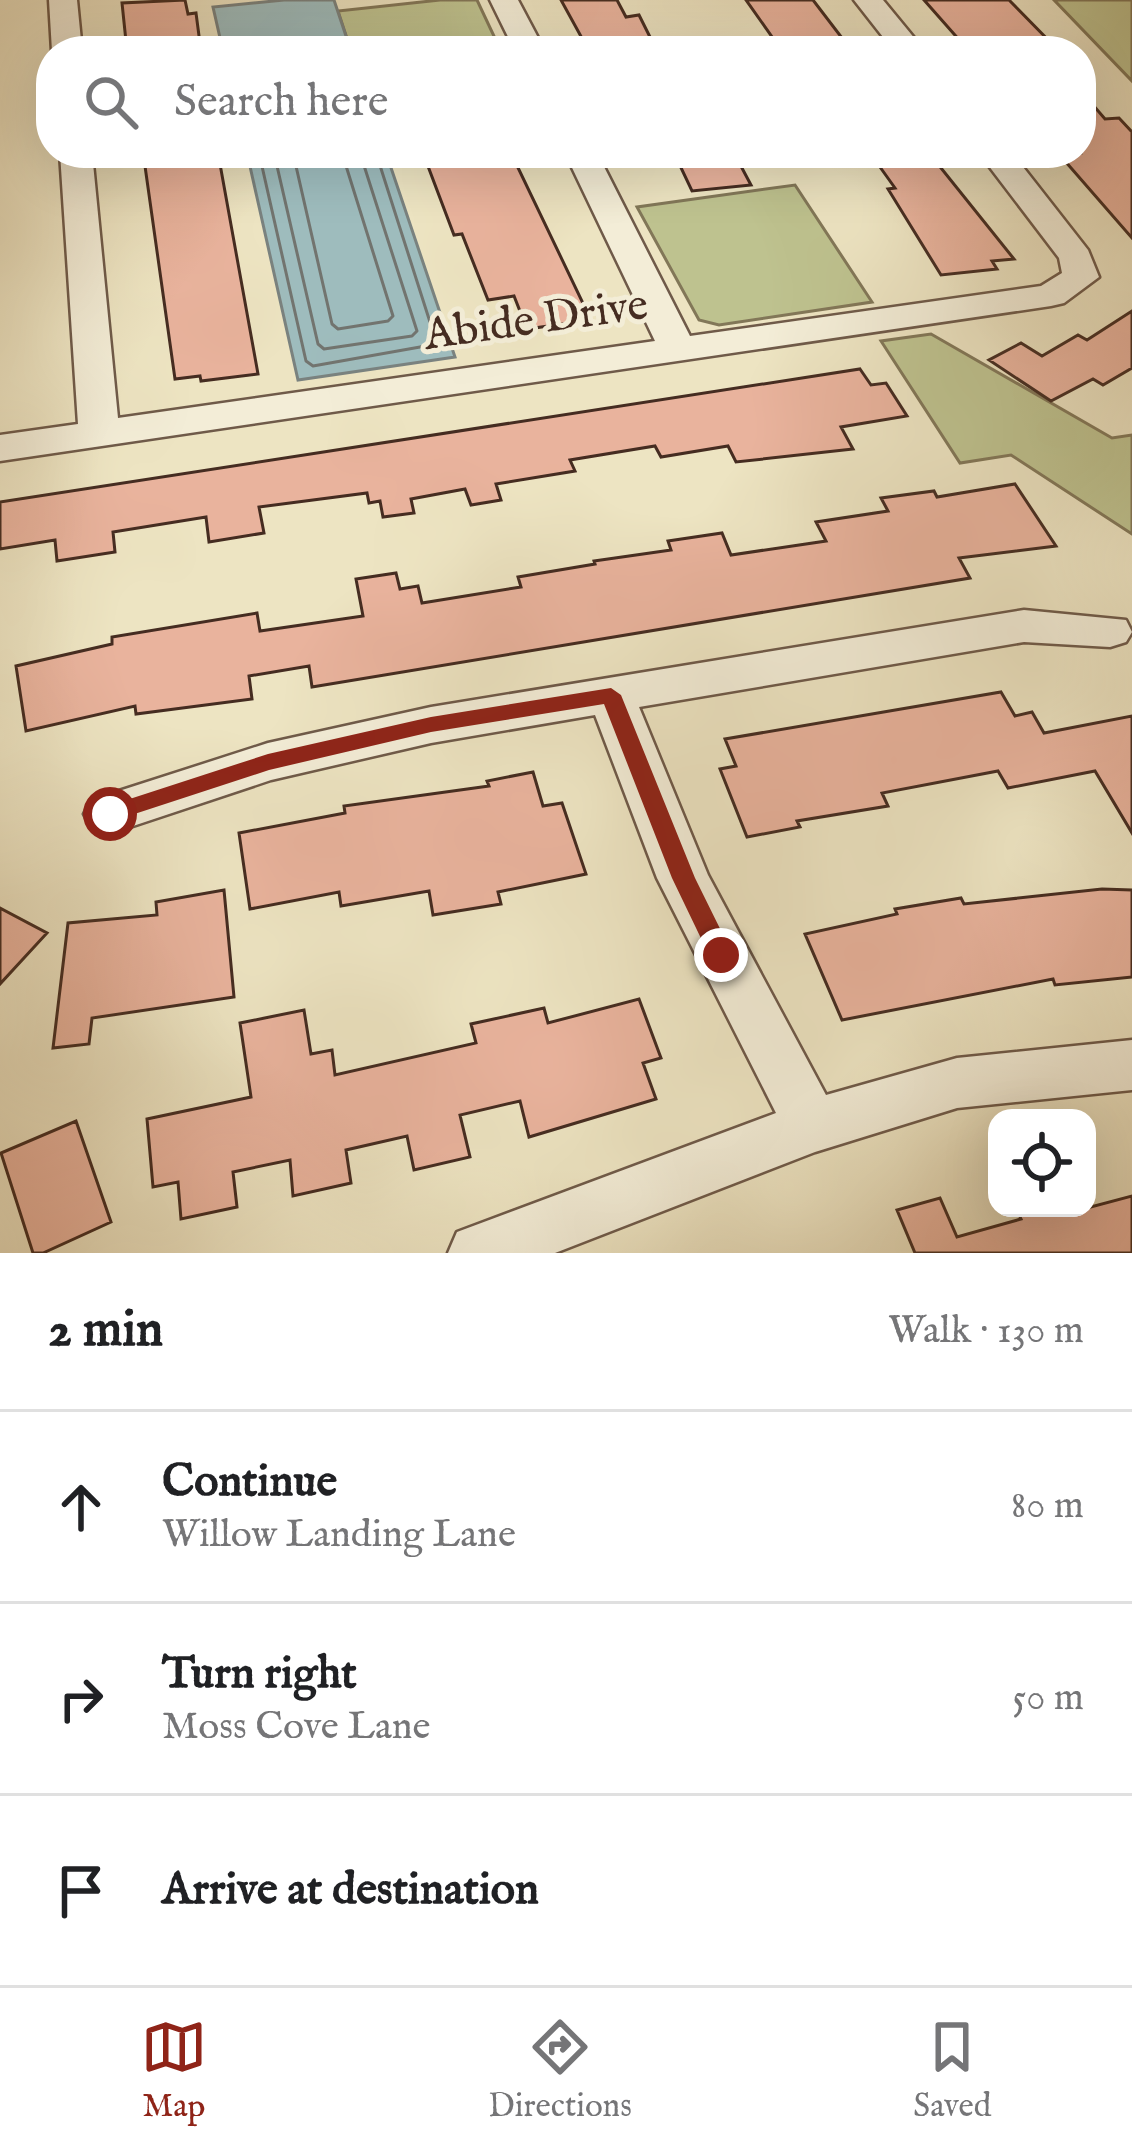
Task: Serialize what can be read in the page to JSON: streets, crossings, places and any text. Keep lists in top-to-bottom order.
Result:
{
  "streets": {
    "street": ["Abide Drive"]
  },
  "page": {
    "search": "Search here",
    "heading": ["2 min", "Walk · 130 m"],
    "list": [
      ["Continue", "Willow Landing Lane", "80 m"],
      ["Turn right", "Moss Cove Lane", "50 m"],
      "Arrive at destination"
    ],
    "nav": ["Map", "Directions", "Saved"]
  }
}
